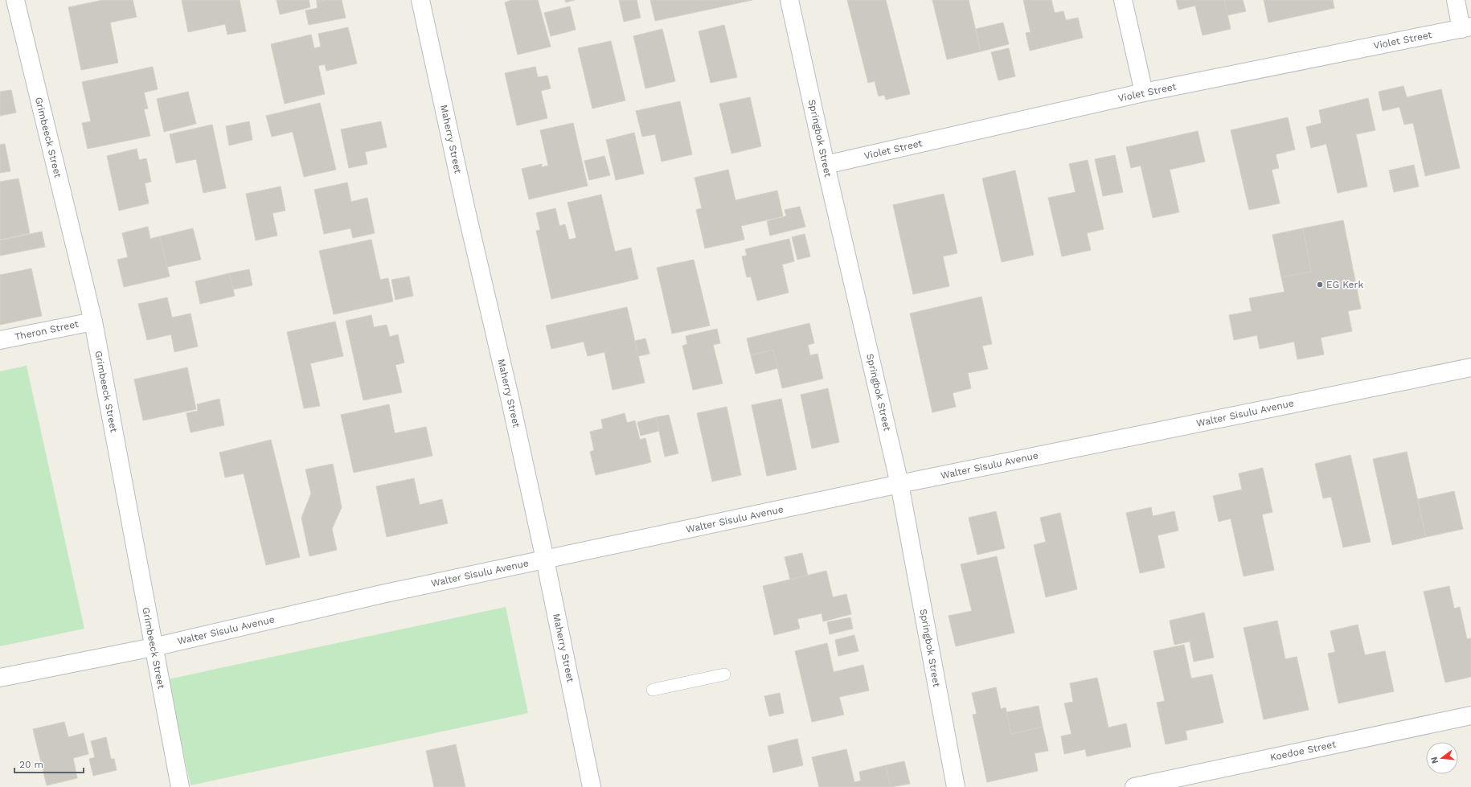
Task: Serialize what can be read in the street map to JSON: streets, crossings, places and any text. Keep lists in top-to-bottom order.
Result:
{
  "streets": {
    "street": [
      "Violet Street",
      "Grimbeeck Street",
      "Springbok Street",
      "Maherry Street",
      "Theron Street",
      "Walter Sisulu Avenue",
      "Koedoe Street"
    ]
  },
  "crossings": [
    ["Violet Street", "Springbok Street"],
    ["Grimbeeck Street", "Theron Street"],
    ["Grimbeeck Street", "Walter Sisulu Avenue"],
    ["Springbok Street", "Walter Sisulu Avenue"],
    ["Maherry Street", "Walter Sisulu Avenue"]
  ],
  "places": ["EG Kerk"],
  "scale_bar": "20 m",
  "north": "left"
}
